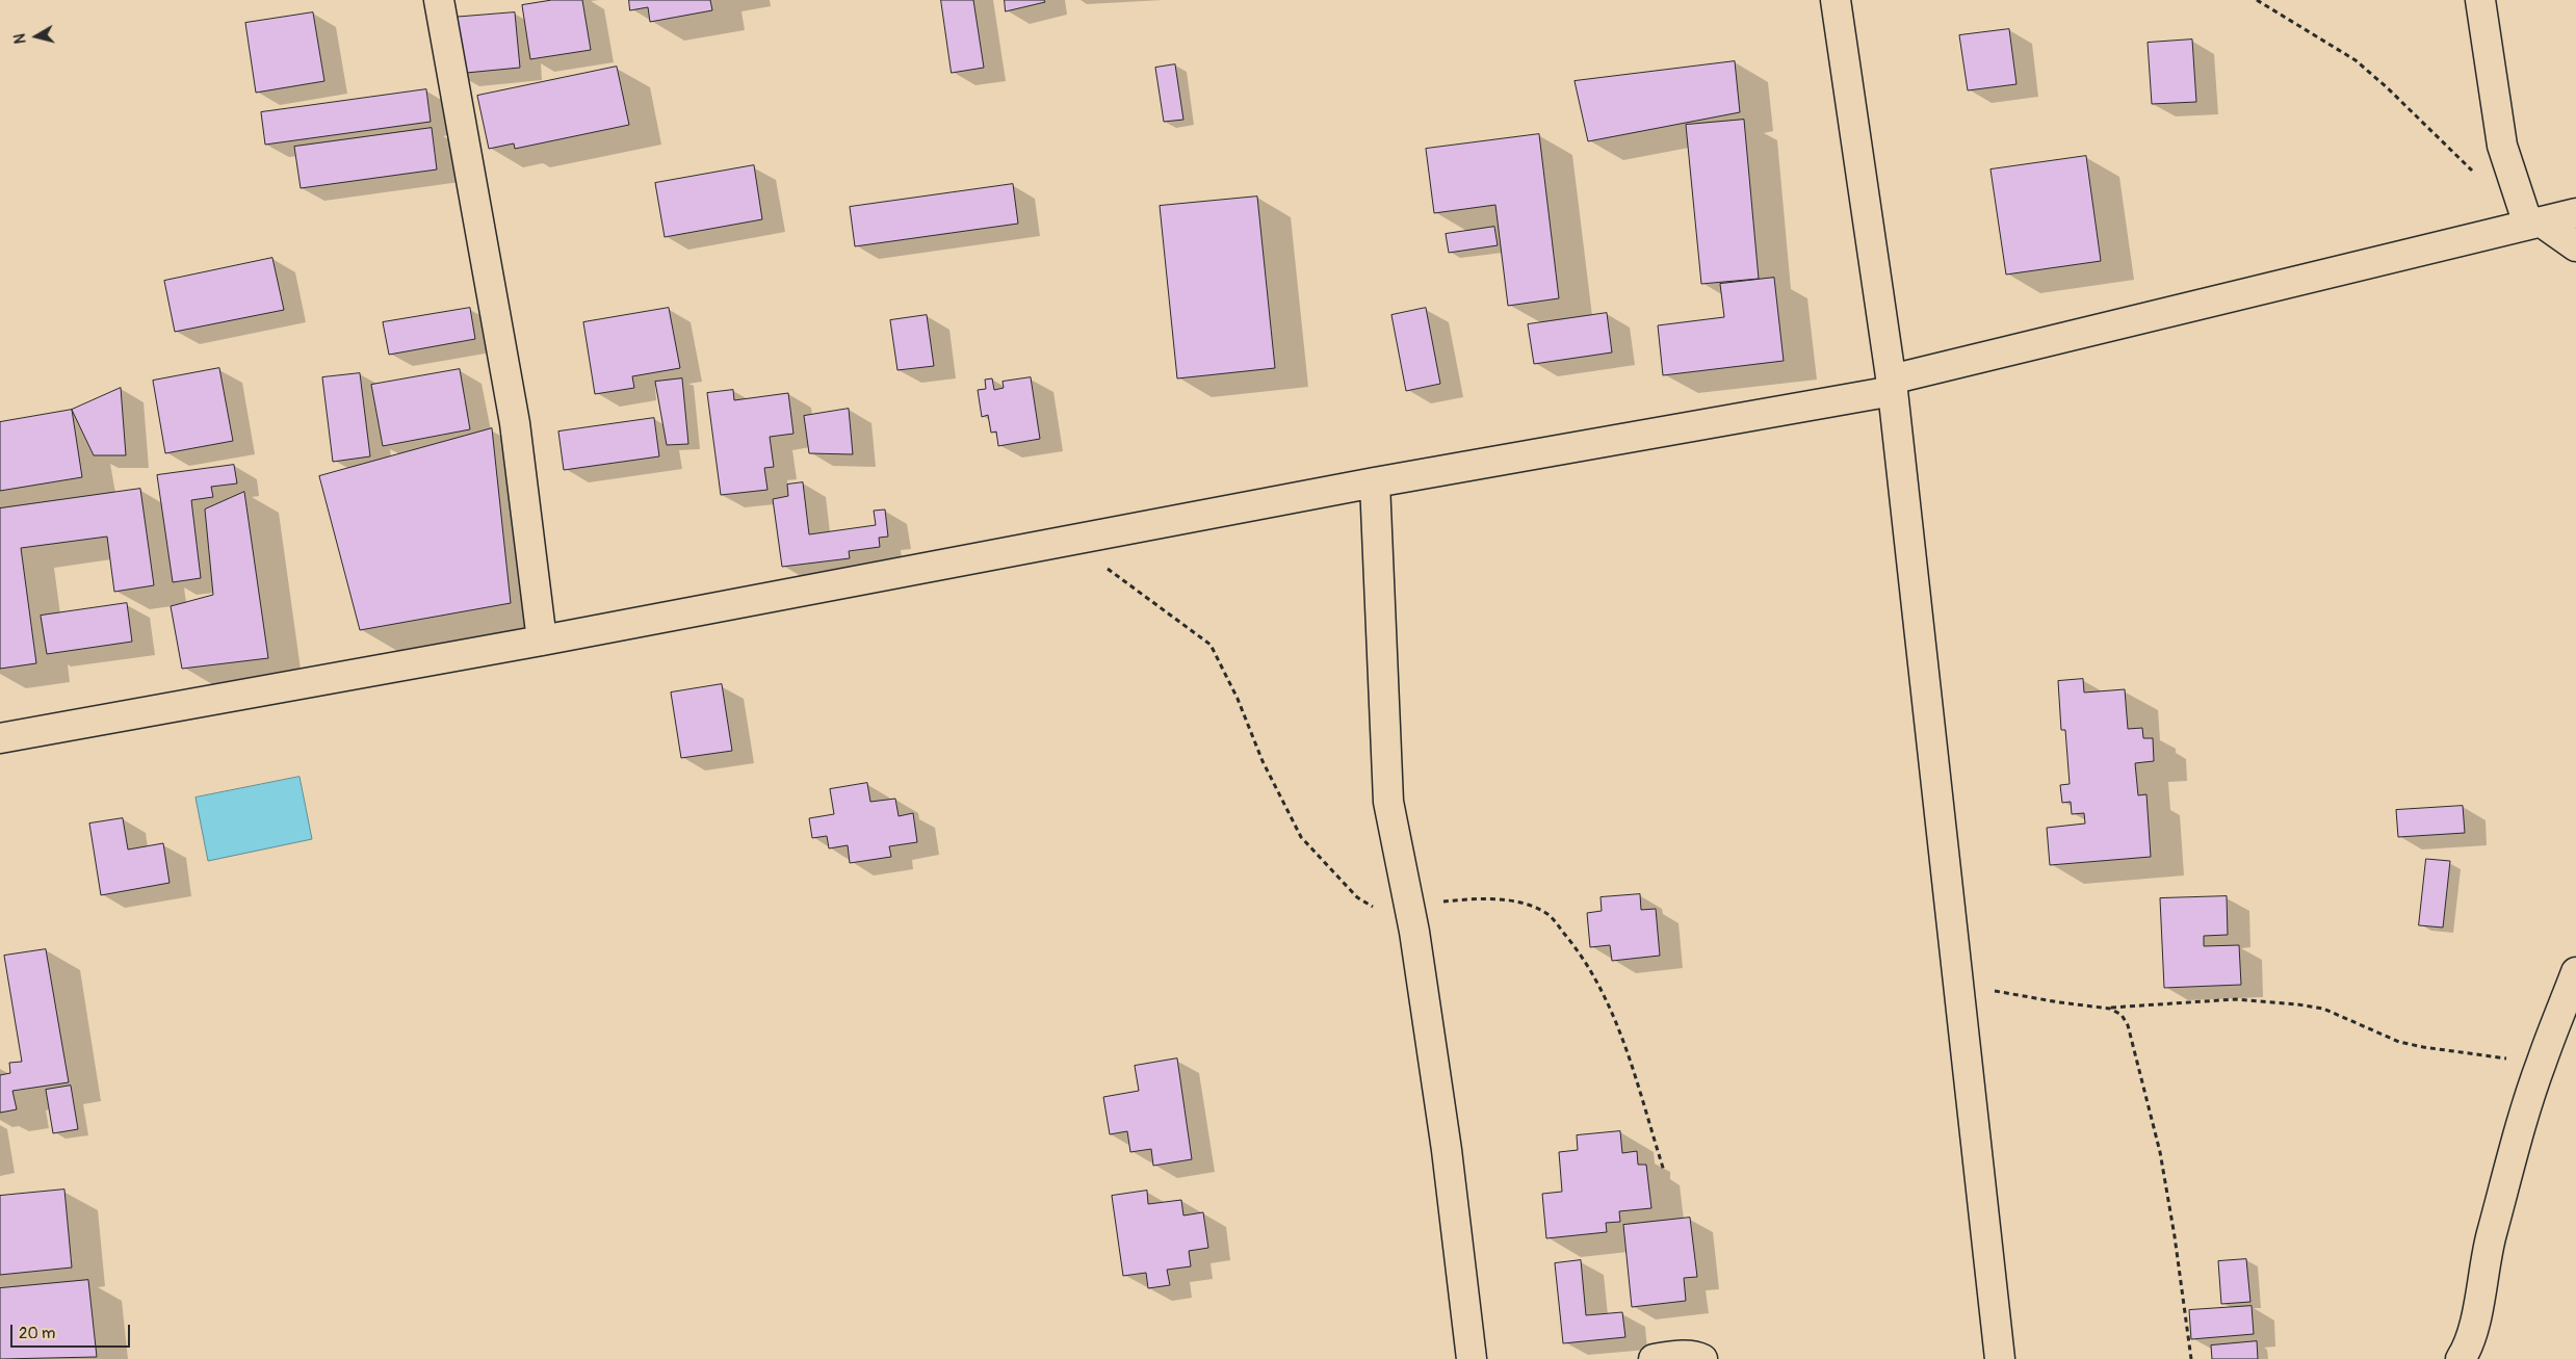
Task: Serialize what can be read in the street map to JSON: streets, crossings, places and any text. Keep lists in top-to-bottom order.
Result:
{
  "scale_bar": "20 m",
  "north": "left"
}
